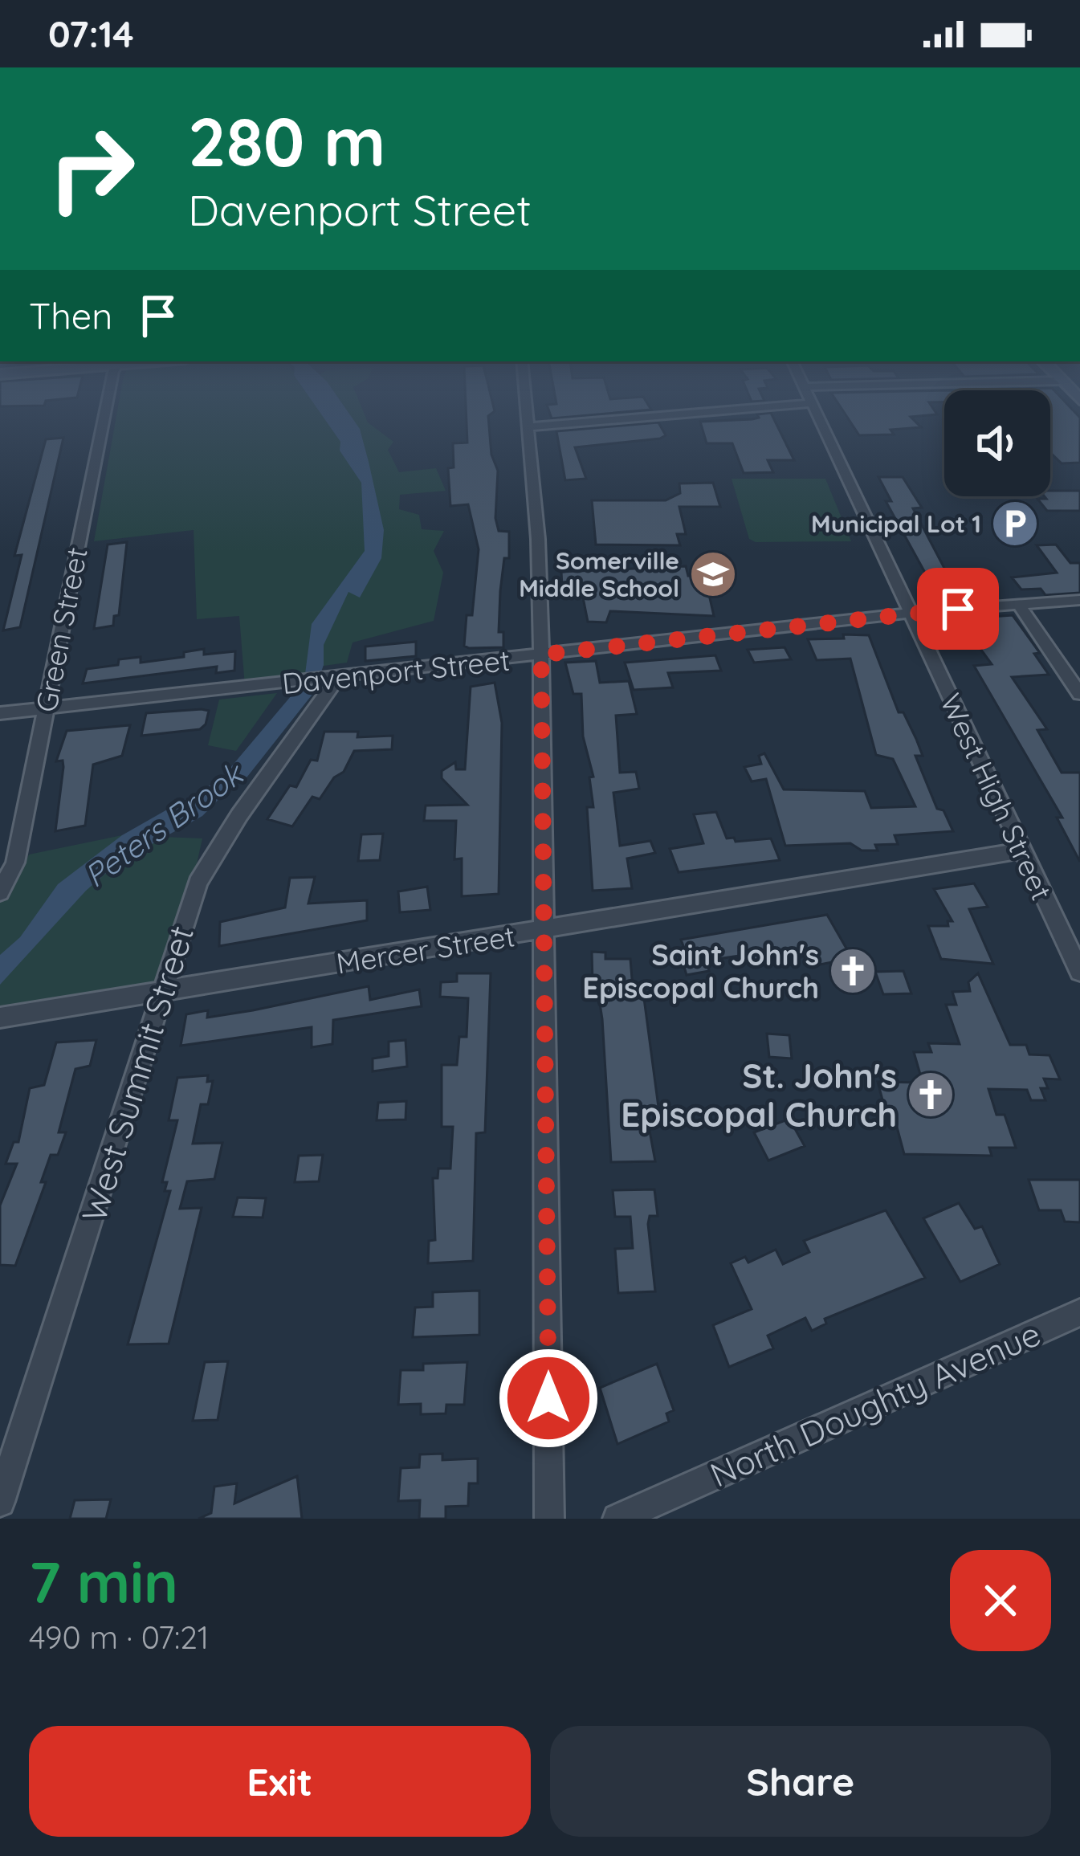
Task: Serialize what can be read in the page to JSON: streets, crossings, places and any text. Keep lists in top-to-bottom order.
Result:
{
  "streets": {
    "street": [
      "Green Street",
      "Davenport Street",
      "West High Street",
      "Mercer Street",
      "West Summit Street",
      "North Doughty Avenue"
    ]
  },
  "crossings": [
    ["Green Street", "Davenport Street"],
    ["Davenport Street", "West High Street"],
    ["Davenport Street", "West Summit Street"],
    ["West High Street", "Mercer Street"],
    ["Mercer Street", "West Summit Street"]
  ],
  "water": ["Peters Brook"],
  "places": {
    "parking": ["Municipal Lot 1"],
    "school or university": ["Somerville Middle School"],
    "church": ["Saint John's Episcopal Church", "St. John's Episcopal Church"]
  },
  "page": {
    "status": "07:14",
    "turn": ["280 m", "Davenport Street"],
    "then": "Then",
    "heading": ["7 min", "490 m · 07:21"],
    "buttons": ["Exit", "Share"]
  }
}
